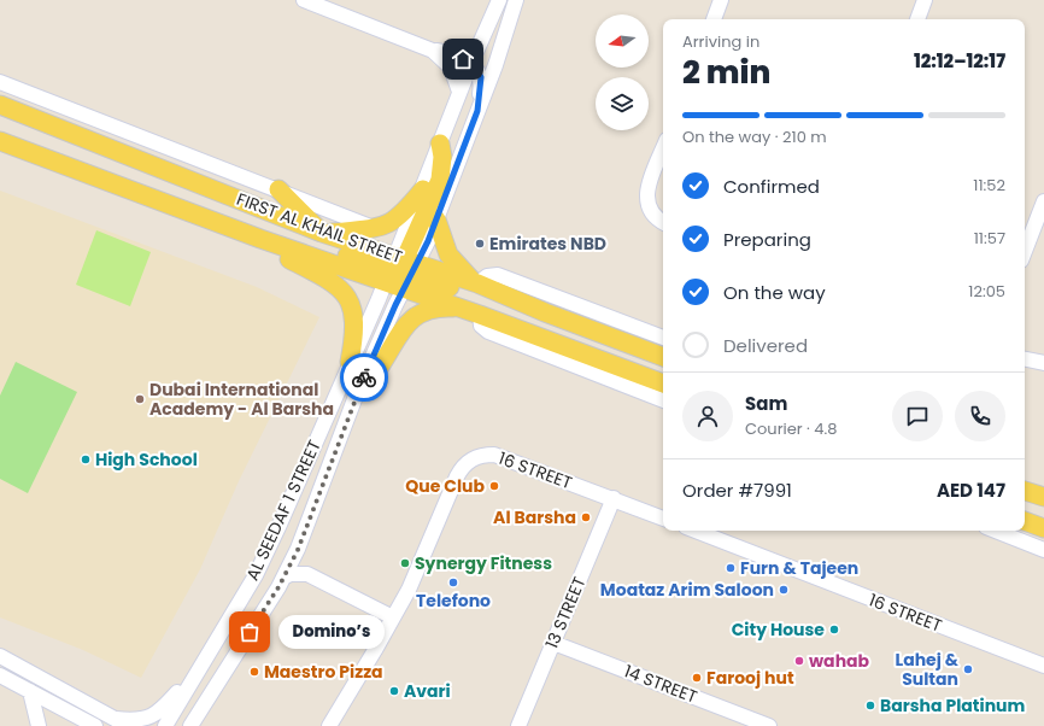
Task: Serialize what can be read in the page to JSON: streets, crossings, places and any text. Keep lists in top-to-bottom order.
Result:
{
  "streets": {
    "main road": ["FIRST AL KHAIL STREET"],
    "street": [
      "16 STREET",
      "AL SEEDAF 1 STREET",
      "13 STREET",
      "14 STREET"
    ]
  },
  "crossings": [
    ["FIRST AL KHAIL STREET", "AL SEEDAF 1 STREET"],
    ["16 STREET", "13 STREET"],
    ["13 STREET", "14 STREET"]
  ],
  "places": [
    "Emirates NBD",
    "Dubai International Academy - Al Barsha",
    "High School",
    "Que Club",
    "Al Barsha",
    "Synergy Fitness",
    "Furn & Tajeen",
    "Telefono",
    "Moataz Arim Saloon",
    "City House",
    "Domino’s",
    "wahab",
    "Lahej & Sultan",
    "Maestro Pizza",
    "Farooj hut",
    "Avari",
    "Barsha Platinum"
  ],
  "north": "left",
  "page": {
    "heading": ["2 min", "Arriving in", "12:12–12:17"],
    "panel": [
      "Sam",
      "Courier · 4.8",
      "Order #7991",
      "AED 147"
    ],
    "bar": "On the way · 210 m",
    "list": [
      ["Confirmed", "11:52"],
      ["Preparing", "11:57"],
      ["On the way", "12:05"],
      "Delivered"
    ],
    "bubble": "Domino’s"
  }
}
